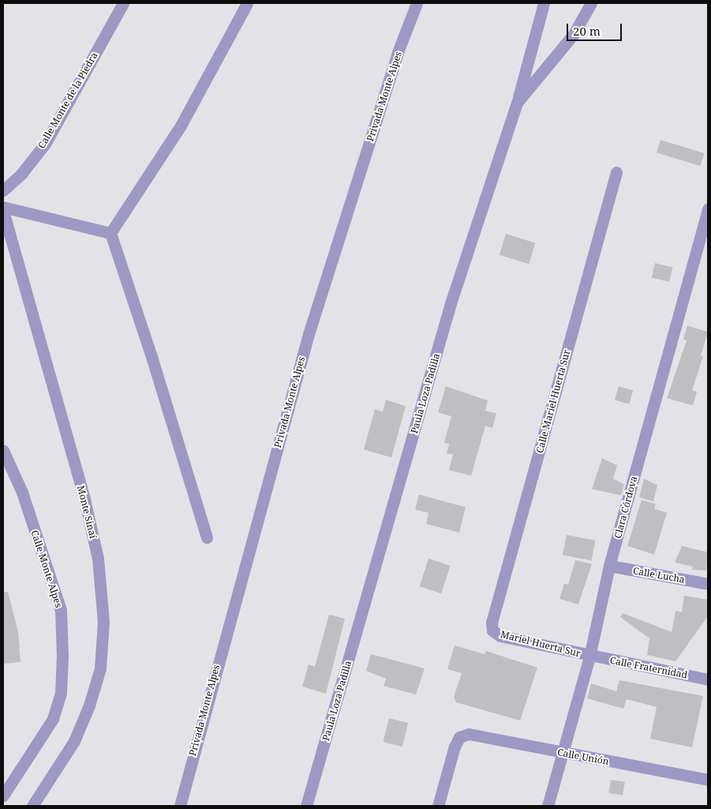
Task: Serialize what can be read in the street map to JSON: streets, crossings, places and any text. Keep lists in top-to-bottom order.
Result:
{
  "streets": {
    "street": [
      "Privada Monte Alpes",
      "Calle Monte de la Piedra",
      "Paula Loza Padilla",
      "Calle Mariel Huerta Sur",
      "Clara Córdova",
      "Monte Sinaí",
      "Calle Monte Alpes",
      "Calle Lucha",
      "Mariel Huerta Sur",
      "Calle Fraternidad",
      "Calle Unión"
    ]
  },
  "crossings": [
    ["Calle Mariel Huerta Sur", "Mariel Huerta Sur"],
    ["Clara Córdova", "Calle Lucha"],
    ["Clara Córdova", "Mariel Huerta Sur"],
    ["Clara Córdova", "Calle Fraternidad"],
    ["Clara Córdova", "Calle Unión"],
    ["Mariel Huerta Sur", "Calle Fraternidad"]
  ],
  "scale_bar": "20 m"
}
